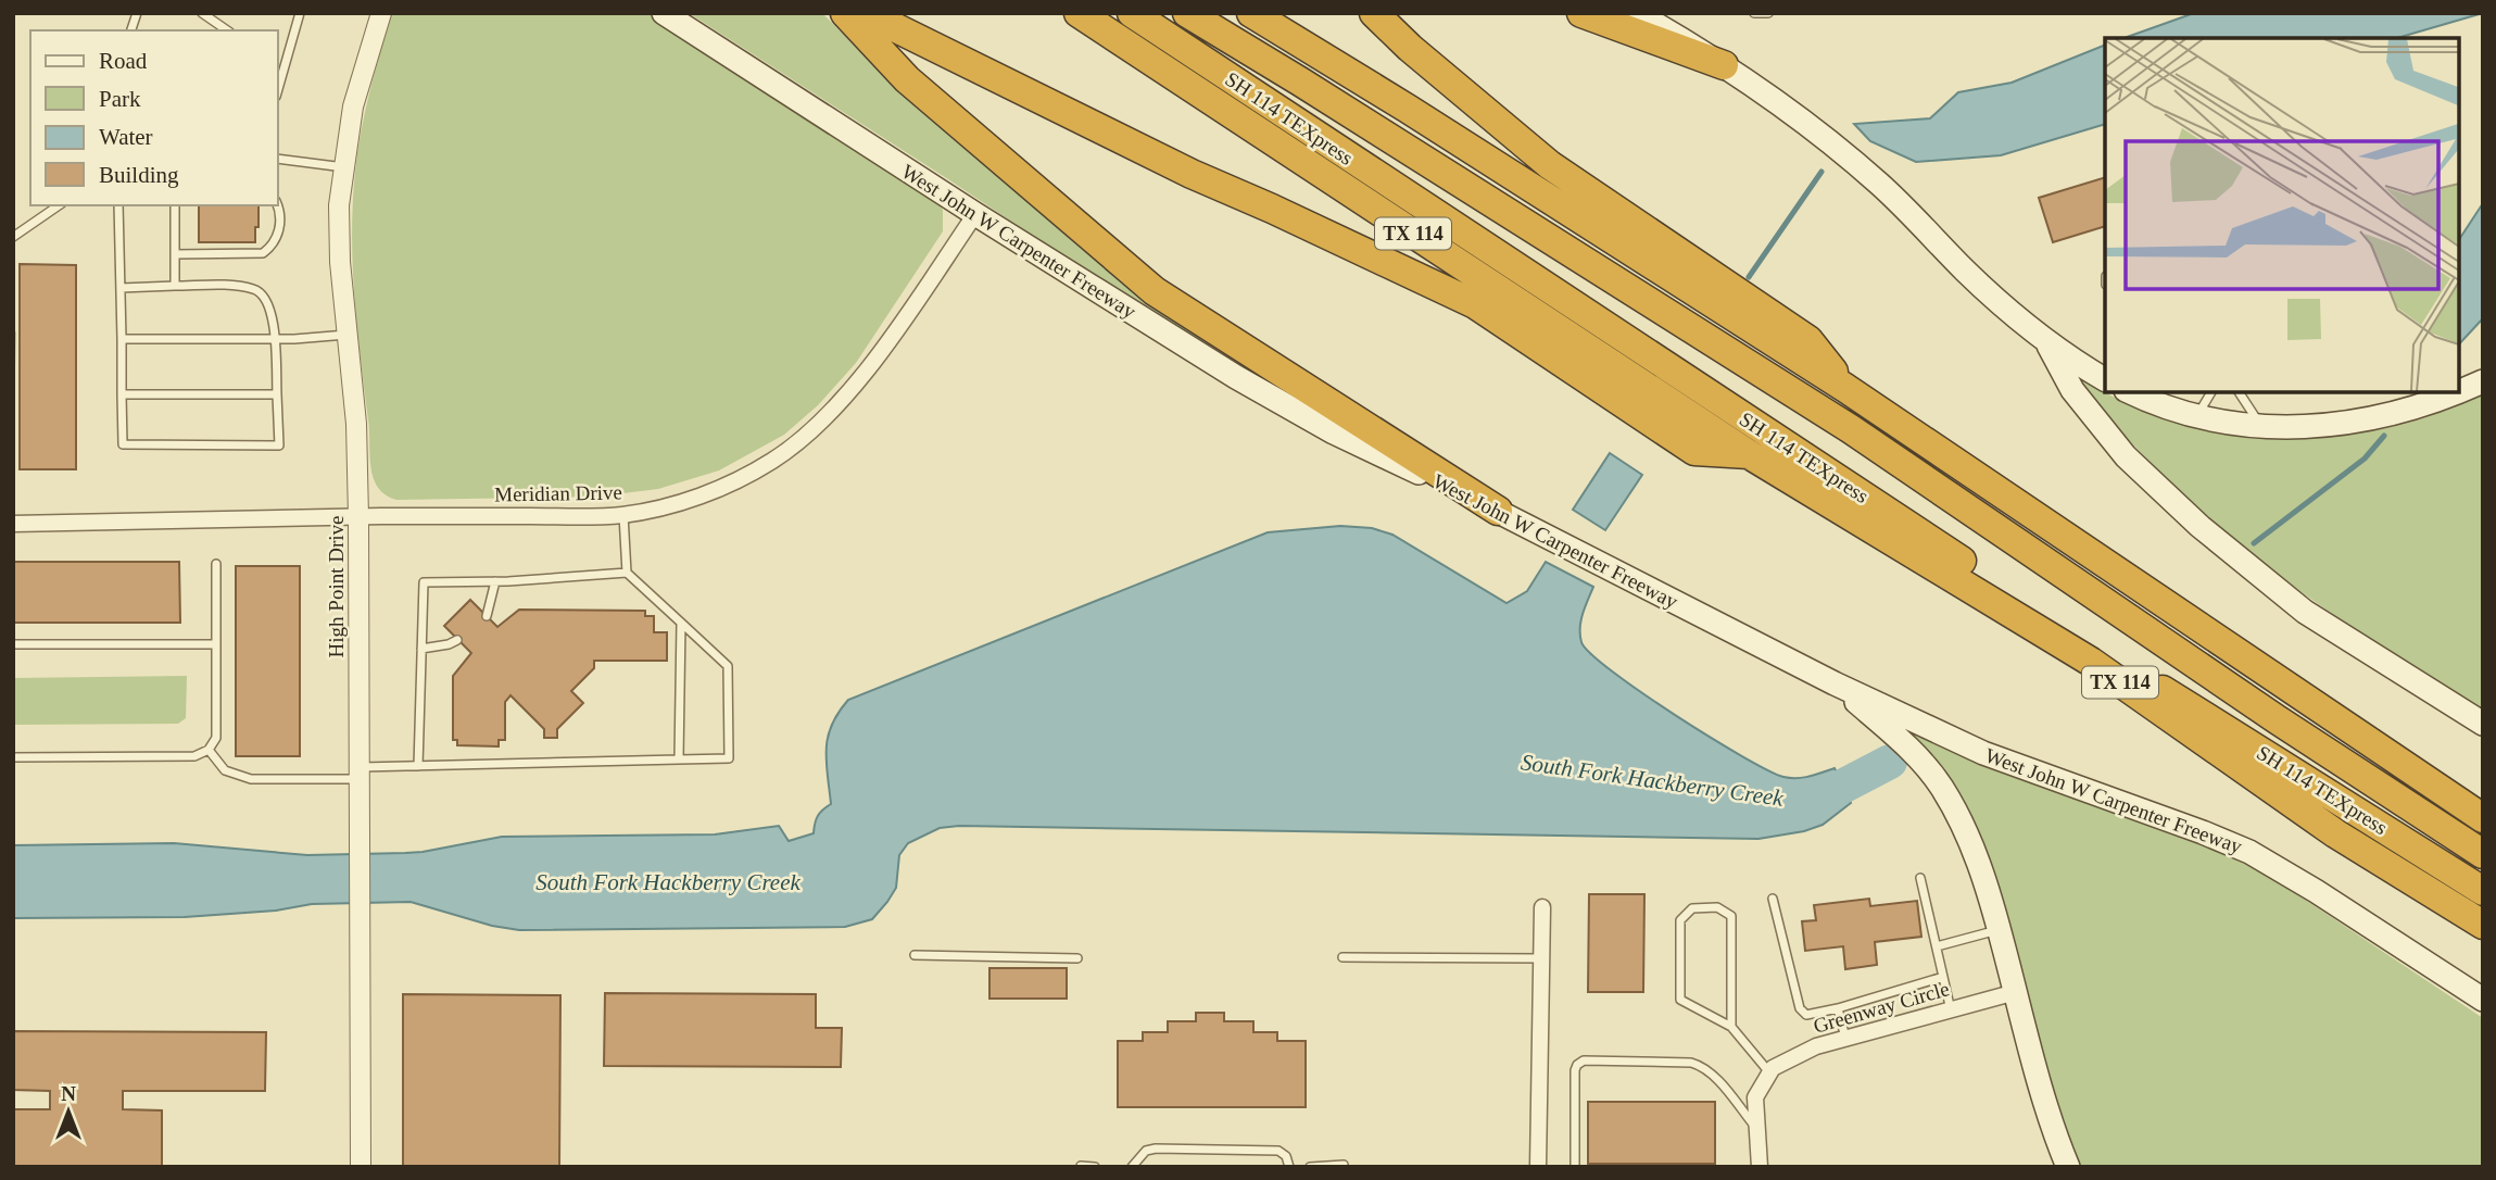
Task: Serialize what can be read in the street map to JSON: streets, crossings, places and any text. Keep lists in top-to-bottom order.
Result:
{
  "streets": {
    "highway": ["SH 114 TEXpress", "TX 114"],
    "main road": ["West John W Carpenter Freeway"],
    "street": ["Meridian Drive", "High Point Drive", "Greenway Circle"]
  },
  "crossings": [
    ["West John W Carpenter Freeway", "Meridian Drive"],
    ["Meridian Drive", "High Point Drive"]
  ],
  "water": ["South Fork Hackberry Creek"],
  "legend": [
    "Road",
    "Park",
    "Water",
    "Building"
  ],
  "north": "top"
}
